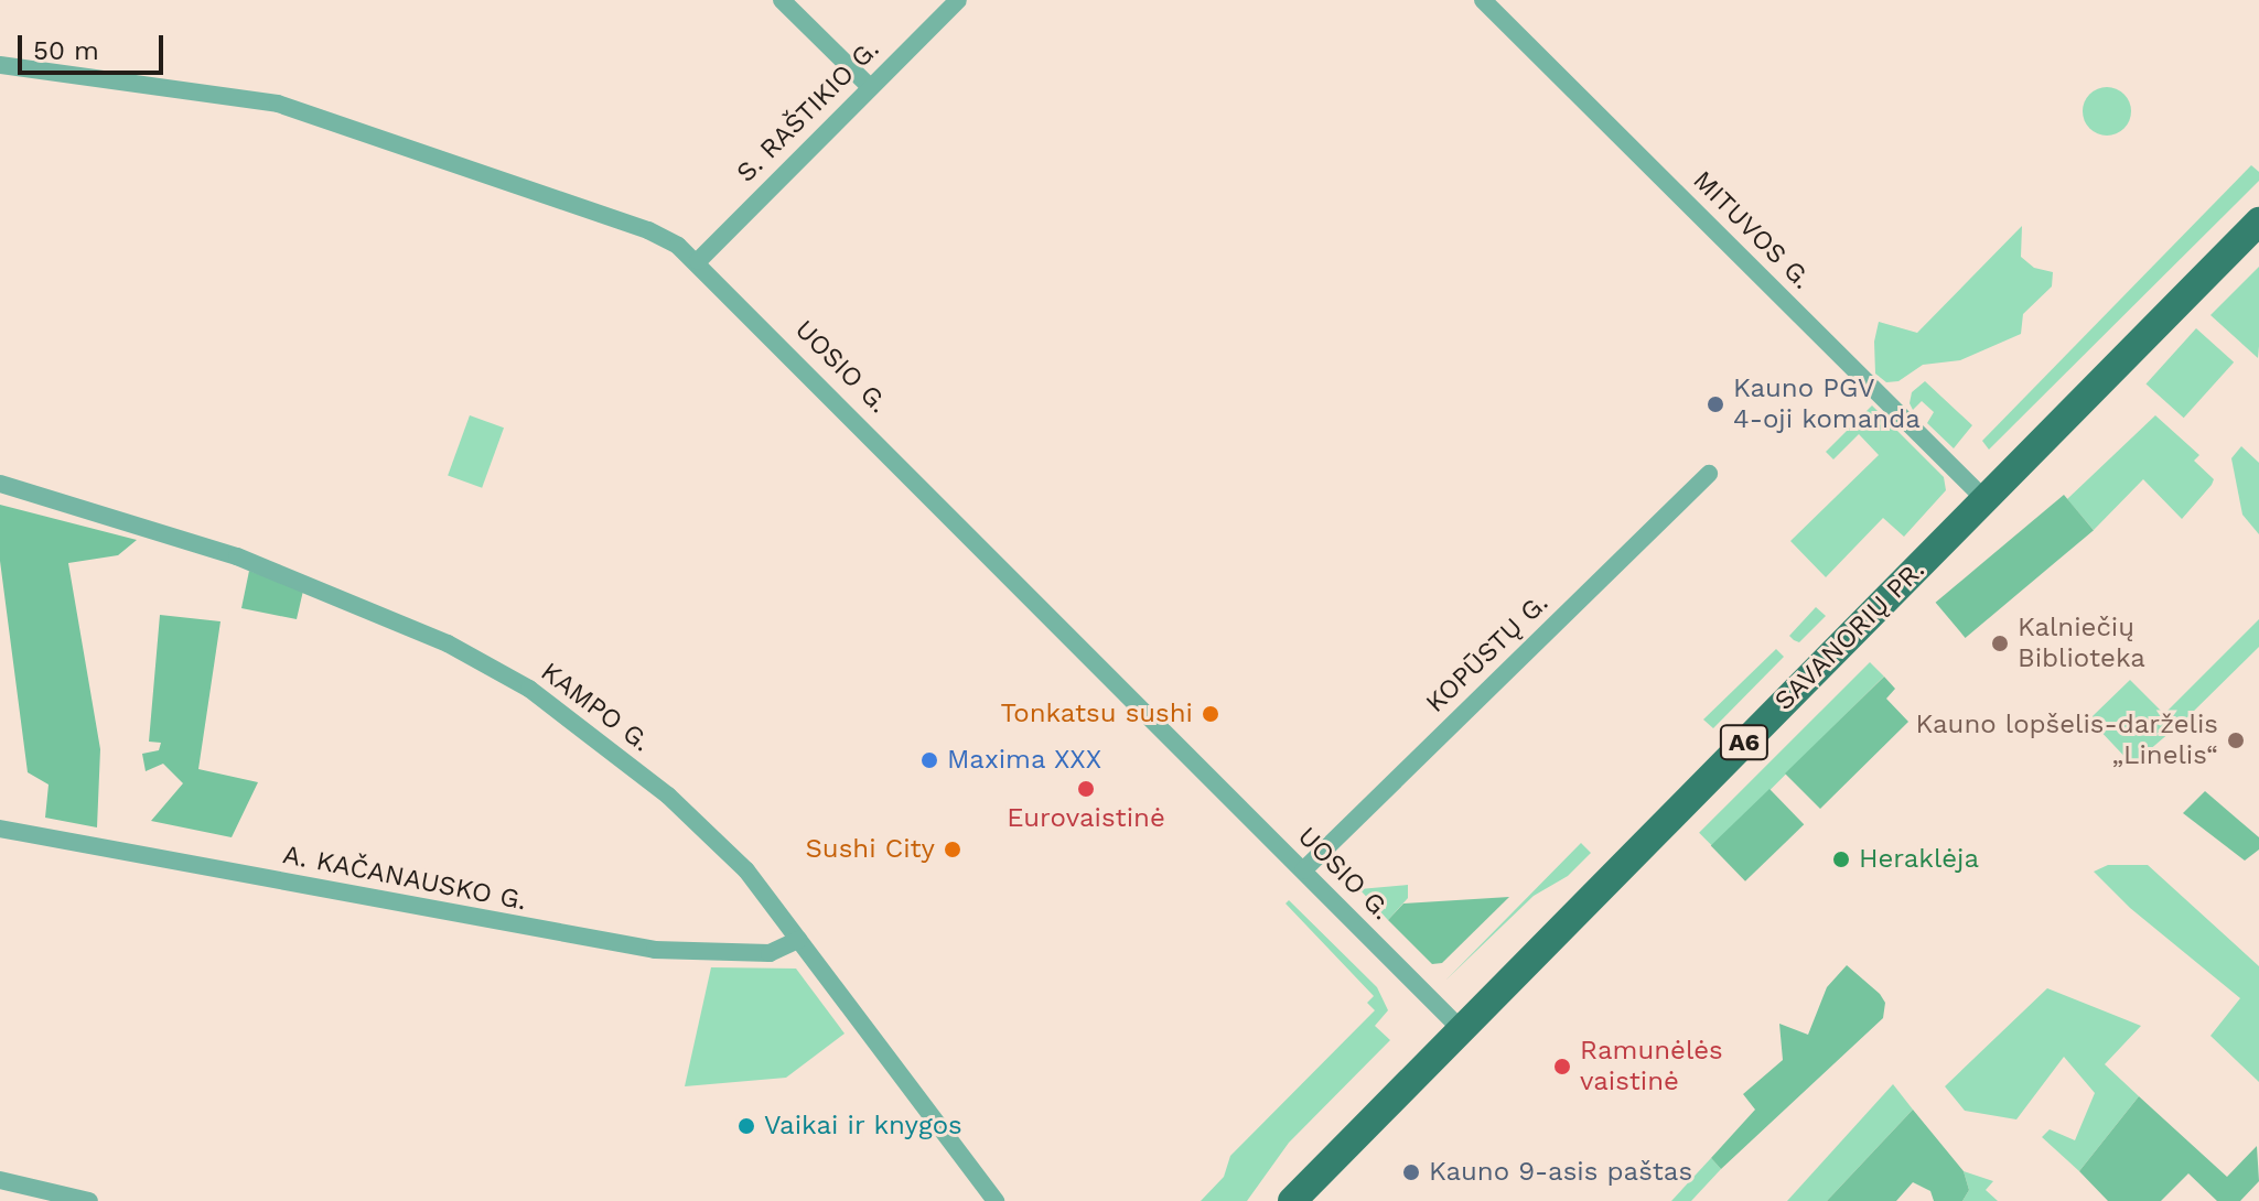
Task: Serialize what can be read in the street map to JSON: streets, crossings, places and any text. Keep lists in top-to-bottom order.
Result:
{
  "streets": {
    "main road": ["SAVANORIŲ PR.", "A6"],
    "street": [
      "S. RAŠTIKIO G.",
      "MITUVOS G.",
      "UOSIO G.",
      "KOPŪSTŲ G.",
      "KAMPO G.",
      "A. KAČANAUSKO G."
    ]
  },
  "crossings": [
    ["S. RAŠTIKIO G.", "UOSIO G."],
    ["MITUVOS G.", "SAVANORIŲ PR."],
    ["UOSIO G.", "SAVANORIŲ PR."],
    ["UOSIO G.", "KOPŪSTŲ G."],
    ["KAMPO G.", "A. KAČANAUSKO G."]
  ],
  "places": [
    "Kauno PGV 4-oji komanda",
    "Kalniečių Biblioteka",
    "Tonkatsu sushi",
    "Kauno lopšelis-darželis „Linelis“",
    "Maxima XXX",
    "Eurovaistinė",
    "Sushi City",
    "Heraklėja",
    "Ramunėlės vaistinė",
    "Vaikai ir knygos",
    "Kauno 9-asis paštas"
  ],
  "scale_bar": "50 m"
}
